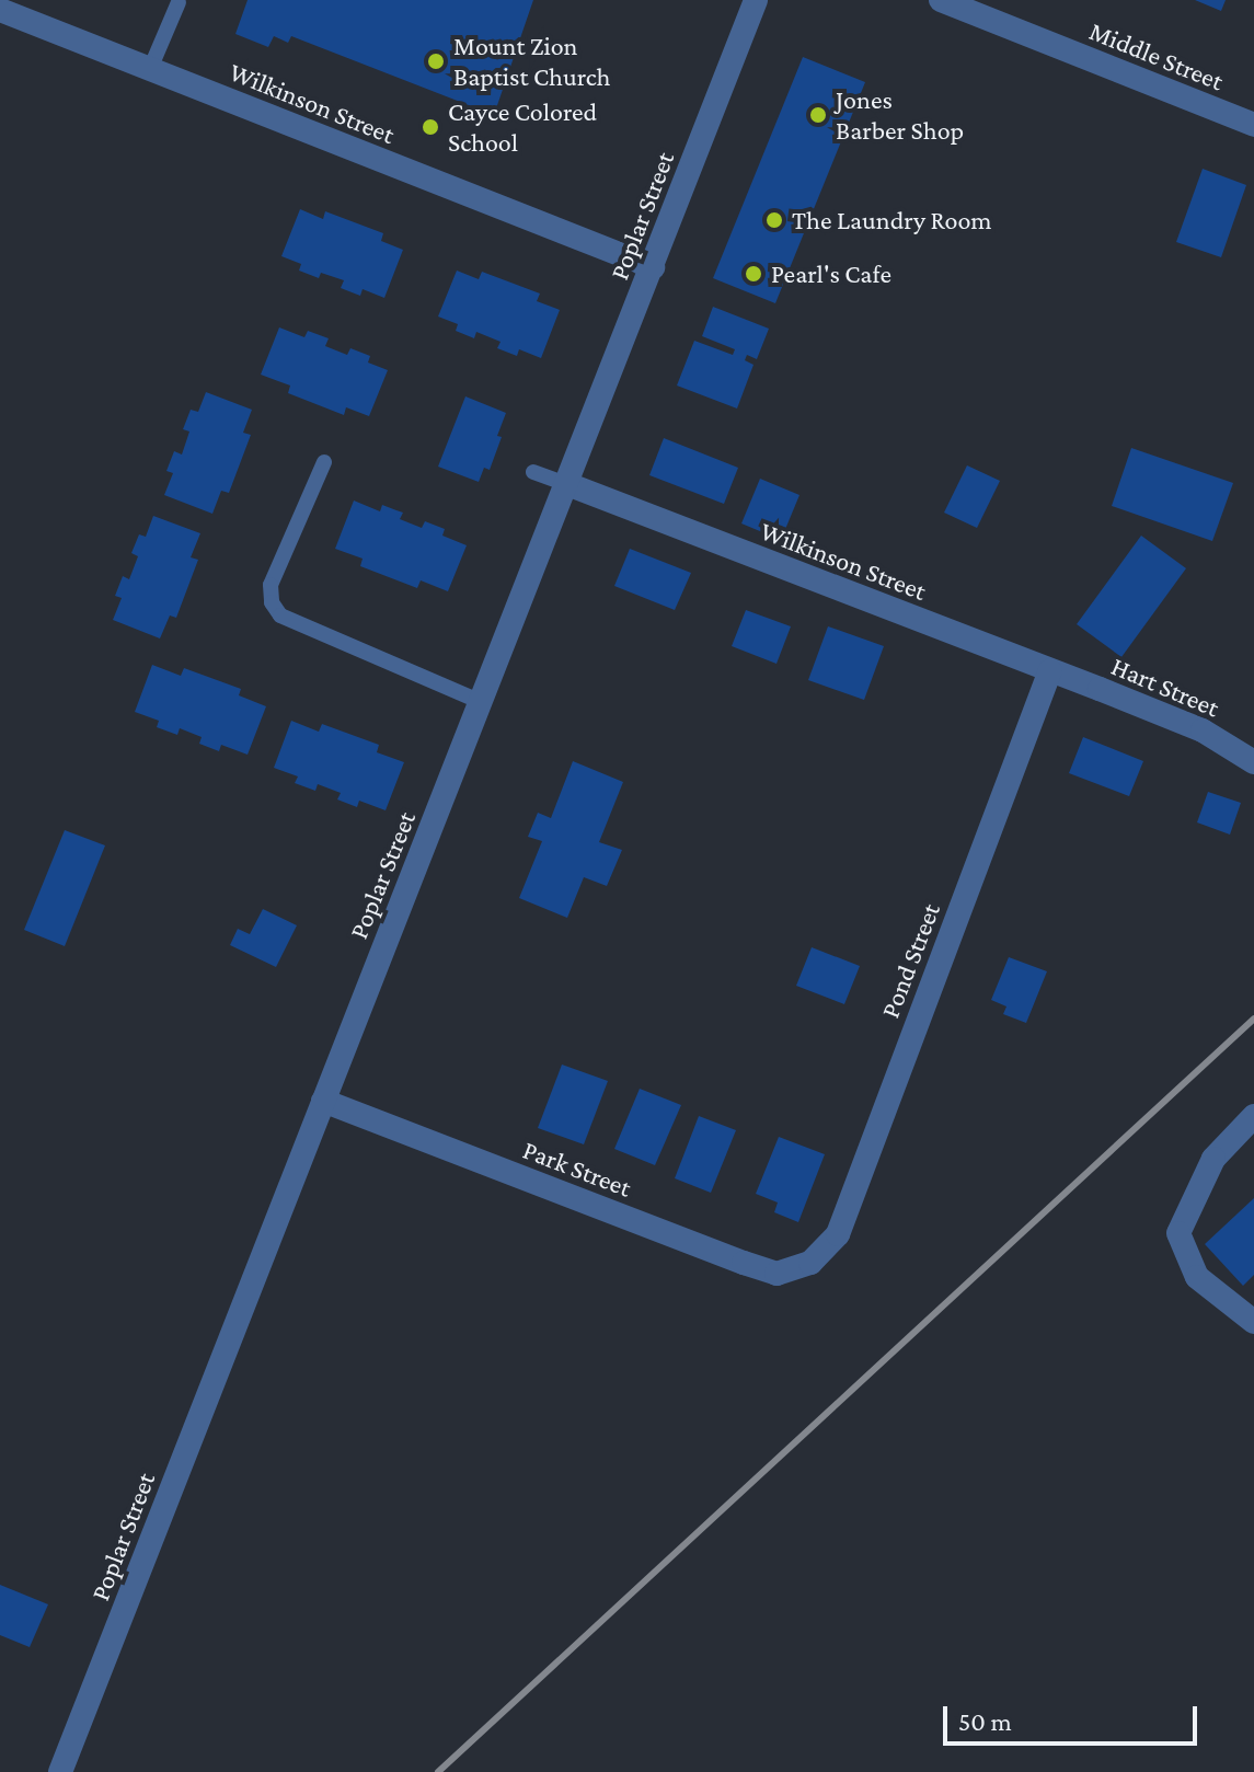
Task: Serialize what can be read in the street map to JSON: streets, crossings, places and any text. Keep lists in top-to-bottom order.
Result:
{
  "streets": {
    "street": [
      "Middle Street",
      "Wilkinson Street",
      "Poplar Street",
      "Hart Street",
      "Pond Street",
      "Park Street"
    ]
  },
  "crossings": [
    ["Wilkinson Street", "Poplar Street"],
    ["Wilkinson Street", "Hart Street"],
    ["Wilkinson Street", "Pond Street"],
    ["Poplar Street", "Park Street"],
    ["Hart Street", "Pond Street"],
    ["Pond Street", "Park Street"]
  ],
  "places": [
    "Mount Zion Baptist Church",
    "Jones Barber Shop",
    "Cayce Colored School",
    "The Laundry Room",
    "Pearl's Cafe"
  ],
  "scale_bar": "50 m"
}
